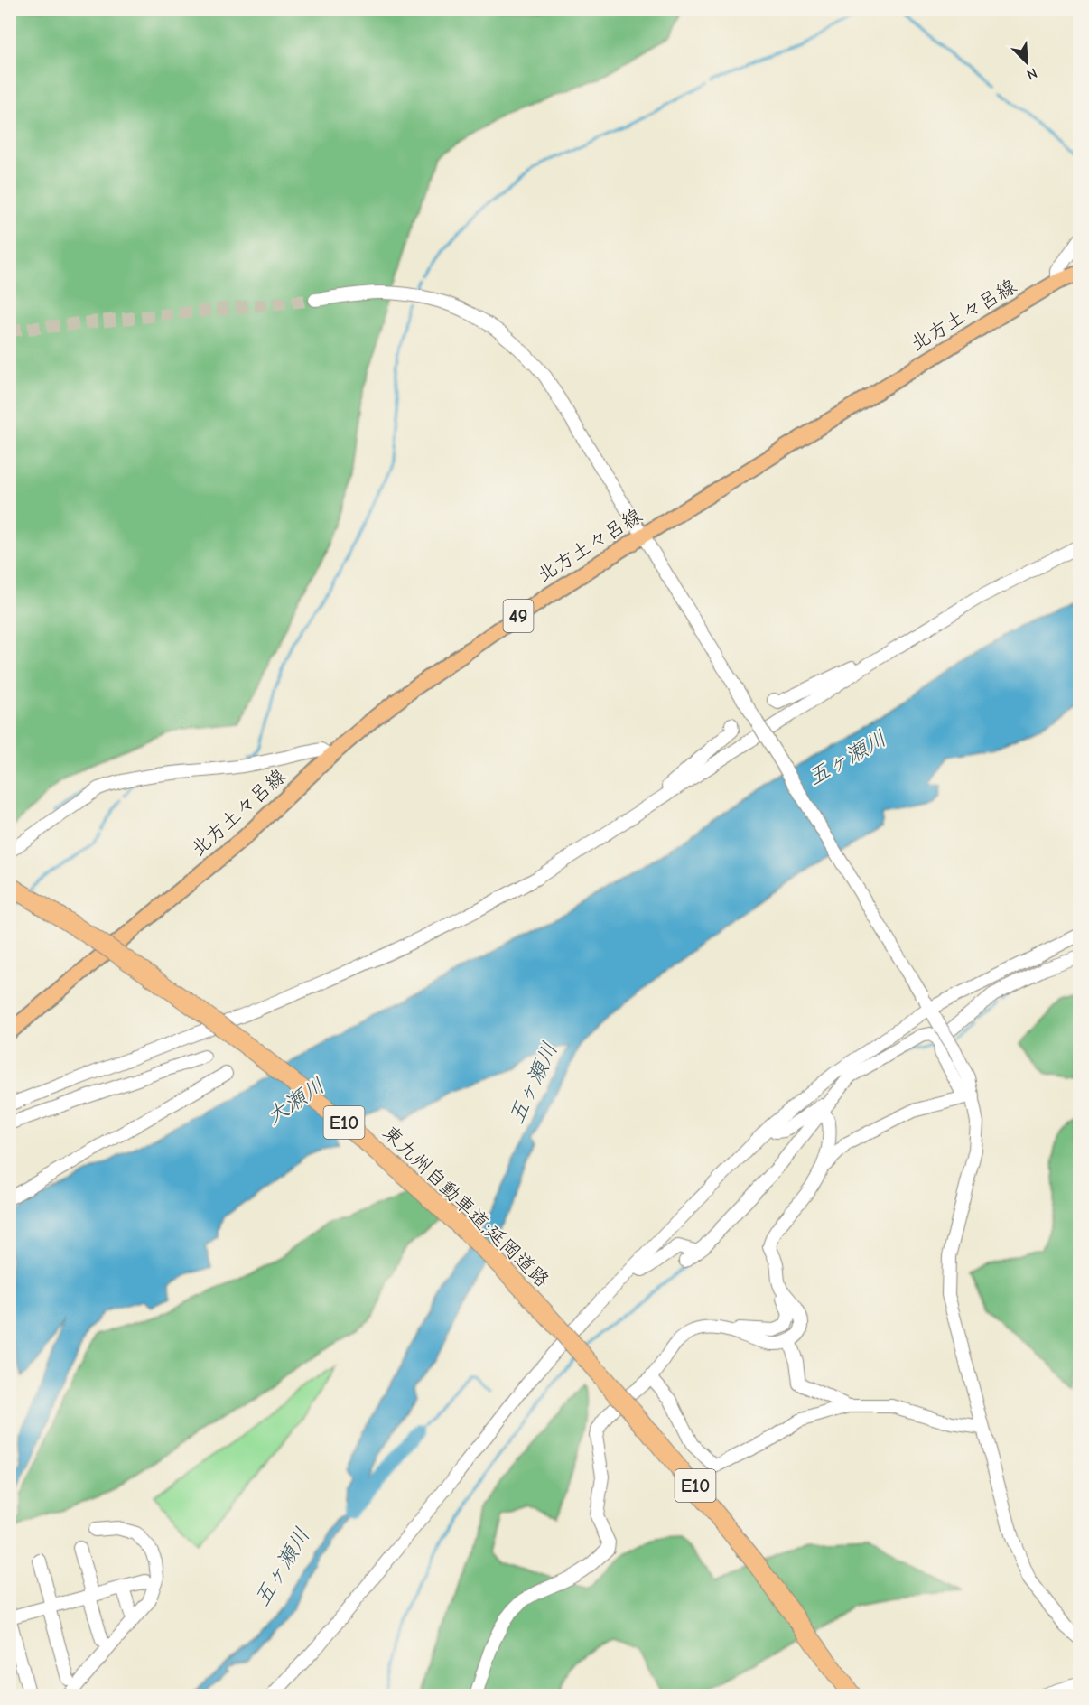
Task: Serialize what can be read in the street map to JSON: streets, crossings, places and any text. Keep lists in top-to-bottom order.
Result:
{
  "streets": {
    "highway": ["E10", "東九州自動車道;延岡道路"],
    "main road": ["北方土々呂線", "49"]
  },
  "water": ["五ヶ瀬川", "大瀬川"],
  "north": "bottom right"
}
